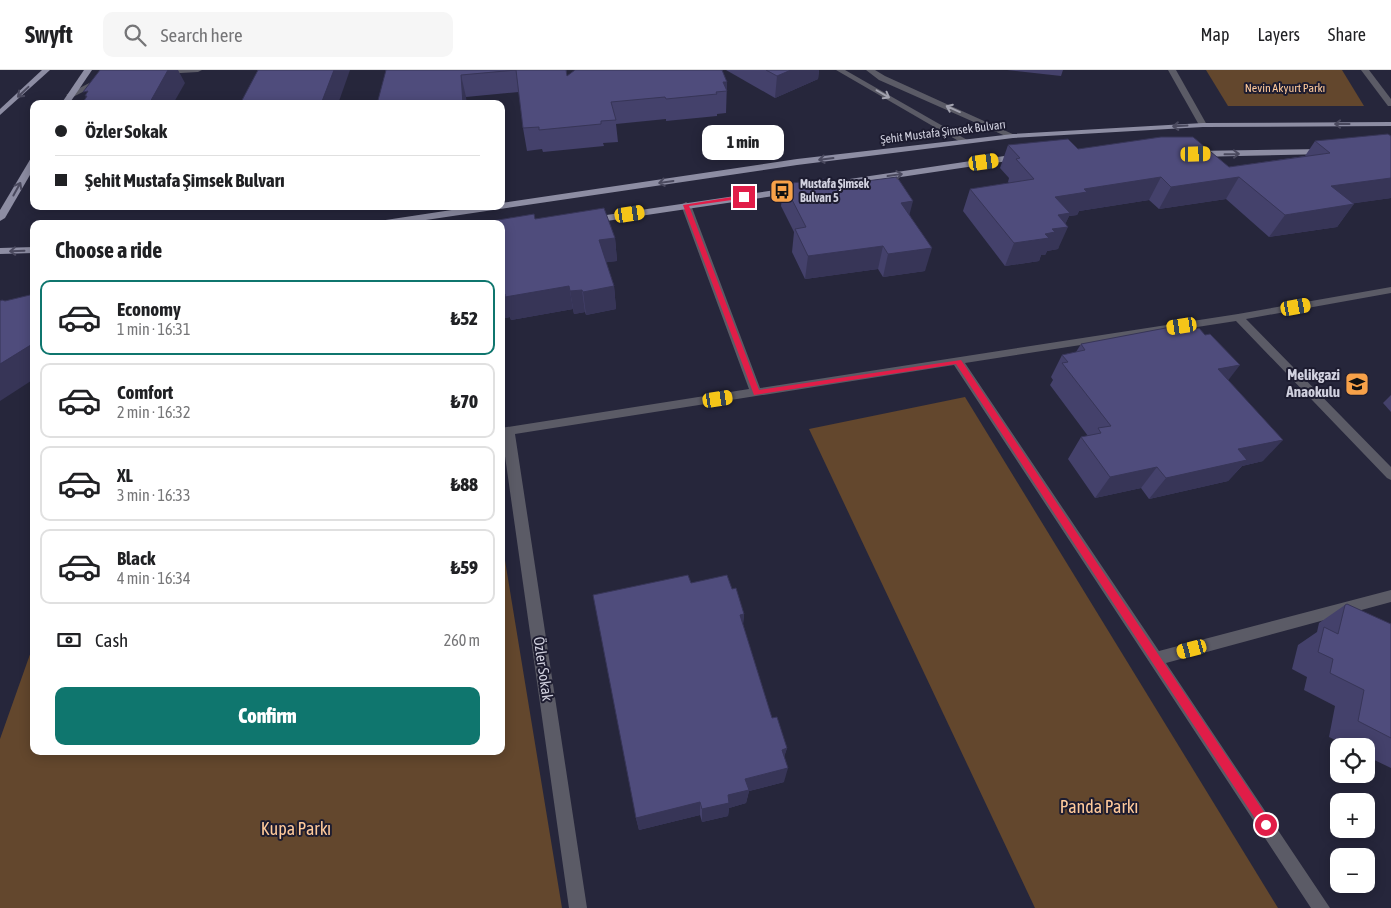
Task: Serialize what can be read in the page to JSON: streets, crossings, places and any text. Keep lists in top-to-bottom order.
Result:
{
  "streets": {
    "main road": ["Şehit Mustafa Şimsek Bulvarı"],
    "street": ["Özler Sokak"]
  },
  "parks": ["Nevin Akyurt Parkı", "Panda Parkı", "Kupa Parkı"],
  "places": {
    "bus stop": ["Mustafa Şimsek Bulvarı 5"],
    "school or university": ["Melikgazi Anaokulu"]
  },
  "page": {
    "header": "Swyft",
    "search": "Search here",
    "nav": ["Map", "Layers", "Share"],
    "banner": ["Özler Sokak", "Şehit Mustafa Şimsek Bulvarı"],
    "bubble": "1 min",
    "heading": "Choose a ride",
    "list": [
      {
        "name": "Economy",
        "note": "1 min · 16:31",
        "value": "₺52"
      },
      {
        "name": "Comfort",
        "note": "2 min · 16:32",
        "value": "₺70"
      },
      {
        "name": "XL",
        "note": "3 min · 16:33",
        "value": "₺88"
      },
      {
        "name": "Black",
        "note": "4 min · 16:34",
        "value": "₺59"
      }
    ],
    "pay": ["Cash", "260 m"],
    "buttons": "Confirm",
    "map_buttons": ["+", "−"]
  }
}
